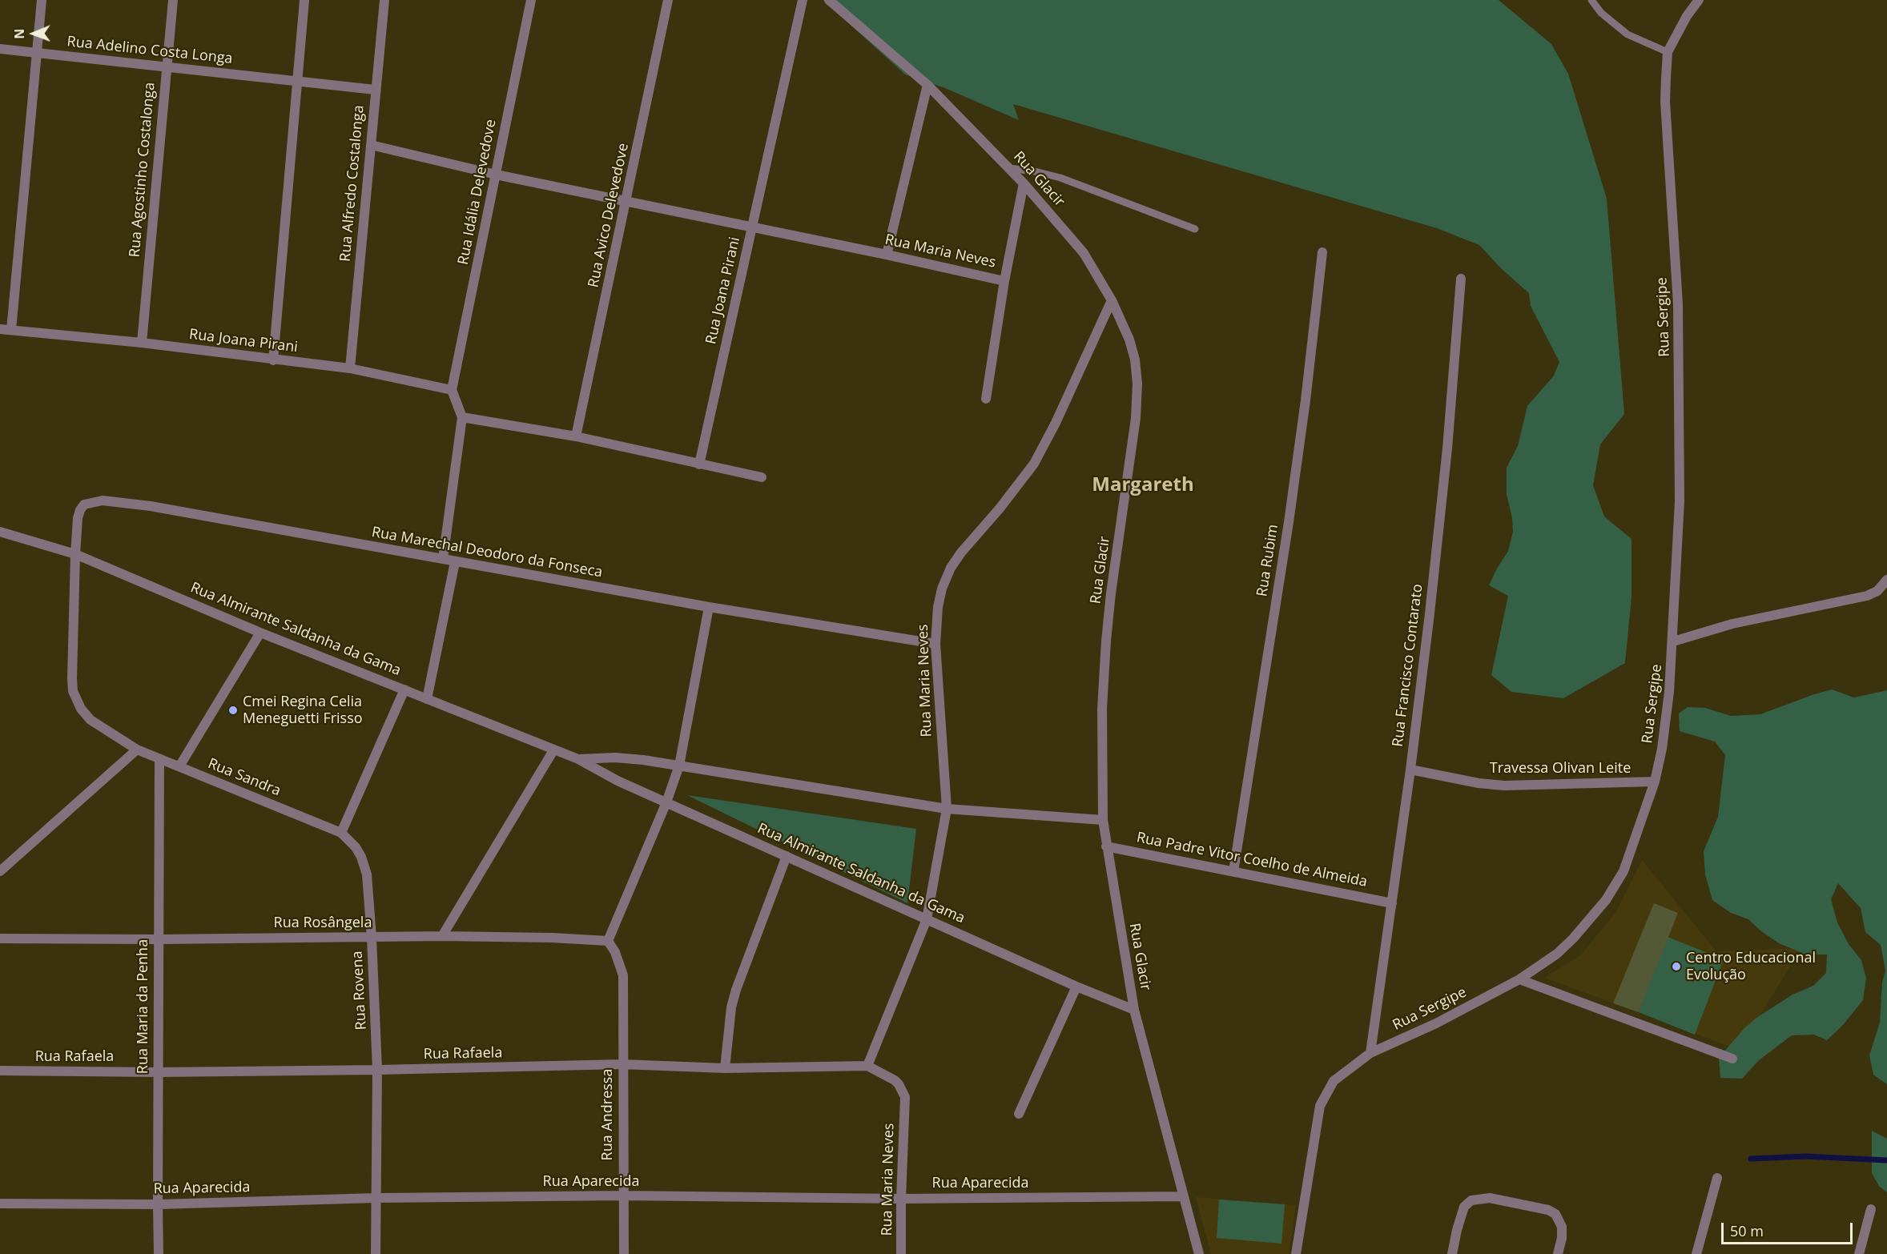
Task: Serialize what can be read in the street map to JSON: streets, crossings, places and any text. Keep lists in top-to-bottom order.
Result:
{
  "streets": {
    "street": [
      "Rua Adelino Costa Longa",
      "Rua Agostinho Costalonga",
      "Rua Glacir",
      "Rua Alfredo Costalonga",
      "Rua Idália Delevedove",
      "Rua Avico Delevedove",
      "Rua Maria Neves",
      "Rua Joana Pirani",
      "Rua Sergipe",
      "Rua Marechal Deodoro da Fonseca",
      "Rua Rubim",
      "Rua Almirante Saldanha da Gama",
      "Rua Francisco Contarato",
      "Travessa Olivan Leite",
      "Rua Sandra",
      "Rua Padre Vitor Coelho de Almeida",
      "Rua Rosângela",
      "Rua Rovena",
      "Rua Maria da Penha",
      "Rua Rafaela",
      "Rua Andressa",
      "Rua Aparecida"
    ]
  },
  "crossings": [
    ["Rua Adelino Costa Longa", "Rua Agostinho Costalonga"],
    ["Rua Adelino Costa Longa", "Rua Alfredo Costalonga"],
    ["Rua Agostinho Costalonga", "Rua Joana Pirani"],
    ["Rua Glacir", "Rua Maria Neves"],
    ["Rua Glacir", "Rua Almirante Saldanha da Gama"],
    ["Rua Glacir", "Rua Padre Vitor Coelho de Almeida"],
    ["Rua Glacir", "Rua Aparecida"],
    ["Rua Alfredo Costalonga", "Rua Joana Pirani"],
    ["Rua Idália Delevedove", "Rua Maria Neves"],
    ["Rua Idália Delevedove", "Rua Joana Pirani"],
    ["Rua Avico Delevedove", "Rua Maria Neves"],
    ["Rua Maria Neves", "Rua Joana Pirani"],
    ["Rua Maria Neves", "Rua Marechal Deodoro da Fonseca"],
    ["Rua Maria Neves", "Rua Almirante Saldanha da Gama"],
    ["Rua Maria Neves", "Rua Rafaela"],
    ["Rua Maria Neves", "Rua Aparecida"],
    ["Rua Sergipe", "Rua Francisco Contarato"],
    ["Rua Sergipe", "Travessa Olivan Leite"],
    ["Rua Marechal Deodoro da Fonseca", "Rua Almirante Saldanha da Gama"],
    ["Rua Marechal Deodoro da Fonseca", "Rua Sandra"],
    ["Rua Rubim", "Rua Padre Vitor Coelho de Almeida"],
    ["Rua Almirante Saldanha da Gama", "Rua Sandra"],
    ["Rua Francisco Contarato", "Travessa Olivan Leite"],
    ["Rua Francisco Contarato", "Rua Padre Vitor Coelho de Almeida"],
    ["Rua Sandra", "Rua Rovena"],
    ["Rua Sandra", "Rua Maria da Penha"],
    ["Rua Rosângela", "Rua Rovena"],
    ["Rua Rosângela", "Rua Maria da Penha"],
    ["Rua Rosângela", "Rua Andressa"],
    ["Rua Rovena", "Rua Rafaela"],
    ["Rua Rovena", "Rua Aparecida"],
    ["Rua Maria da Penha", "Rua Rafaela"],
    ["Rua Maria da Penha", "Rua Aparecida"],
    ["Rua Rafaela", "Rua Andressa"],
    ["Rua Andressa", "Rua Aparecida"]
  ],
  "districts": ["Margareth"],
  "places": ["Cmei Regina Celia Meneguetti Frisso", "Centro Educacional Evolução"],
  "scale_bar": "50 m",
  "north": "left"
}
